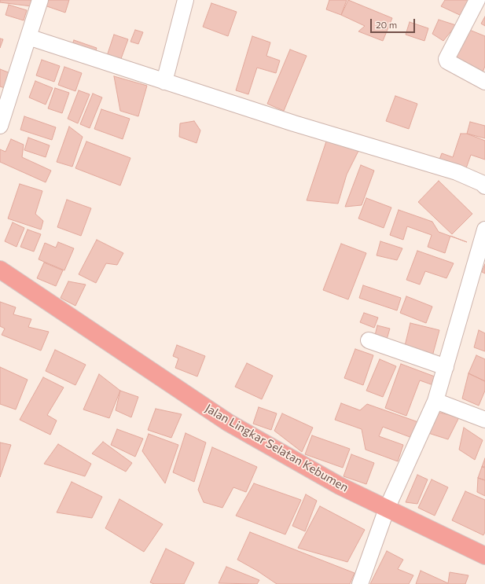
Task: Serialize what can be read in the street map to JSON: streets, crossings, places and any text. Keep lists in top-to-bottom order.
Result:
{
  "streets": {
    "highway": ["Jalan Lingkar Selatan Kebumen"]
  },
  "scale_bar": "20 m"
}
